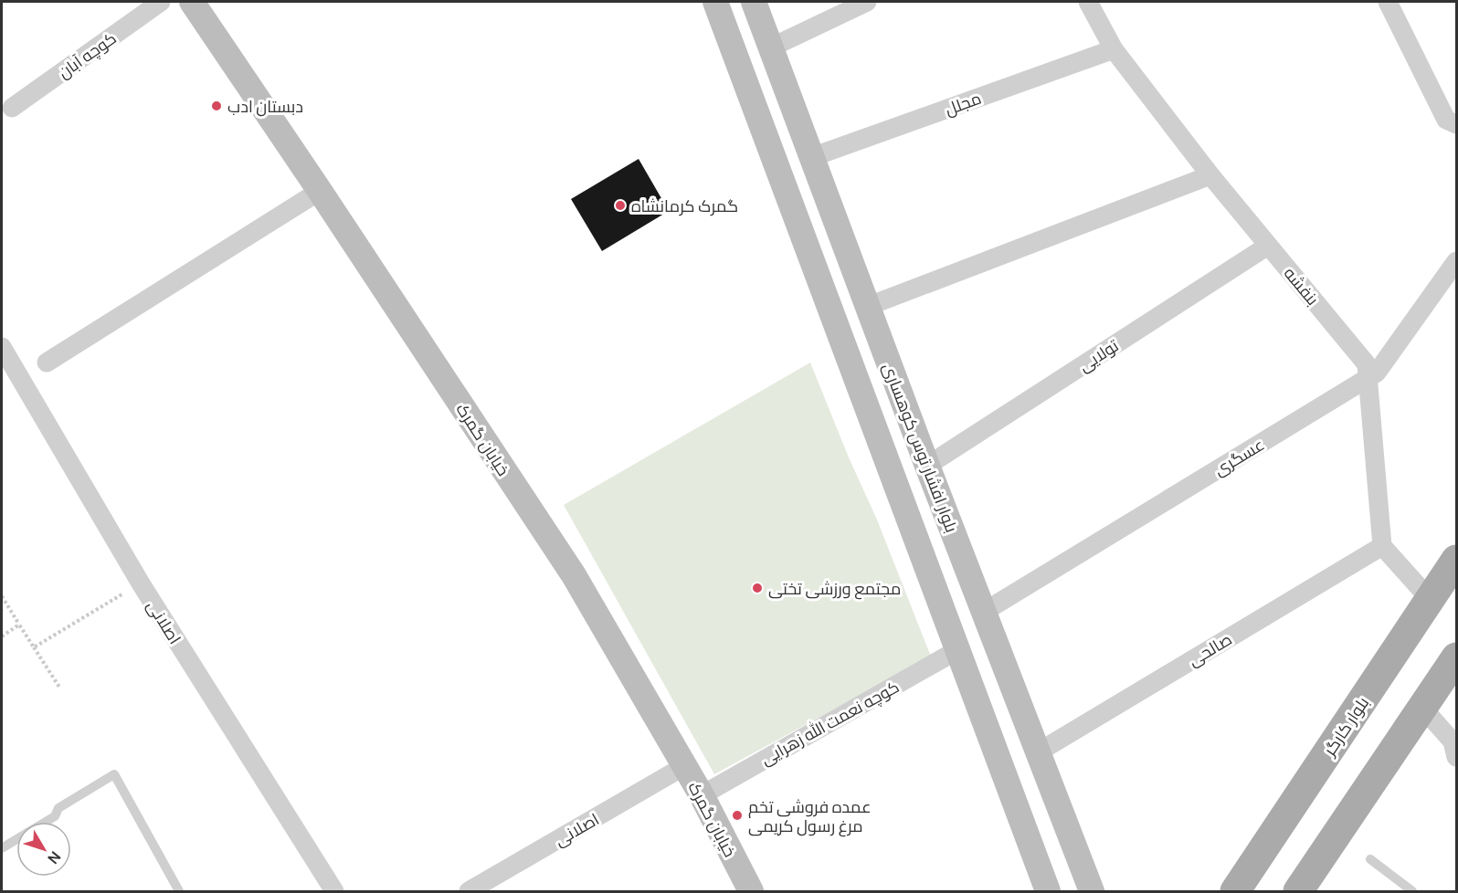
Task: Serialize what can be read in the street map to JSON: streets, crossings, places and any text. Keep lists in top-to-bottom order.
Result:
{
  "streets": {
    "main road": ["خیابان گمرک", "بلوار افشار توس کوهساری", "بلوار کارگر"],
    "street": [
      "کوچه آبان",
      "مجلل",
      "بنفشه",
      "تولایی",
      "عسگری",
      "اصلانی",
      "صالحی",
      "کوچه نعمت الله زهرایی"
    ]
  },
  "crossings": [
    ["مجلل", "بنفشه"],
    ["مجلل", "بلوار افشار توس کوهساری"],
    ["بنفشه", "تولایی"],
    ["بنفشه", "عسگری"],
    ["بنفشه", "صالحی"],
    ["تولایی", "بلوار افشار توس کوهساری"],
    ["خیابان گمرک", "اصلانی"],
    ["خیابان گمرک", "کوچه نعمت الله زهرایی"],
    ["بلوار افشار توس کوهساری", "عسگری"],
    ["بلوار افشار توس کوهساری", "صالحی"]
  ],
  "places": [
    "دبستان ادب",
    "گمرک کرمانشاه",
    "مجتمع ورزشی تختی",
    "عمده فروشی تخم مرغ رسول کریمی"
  ],
  "north": "bottom right"
}
